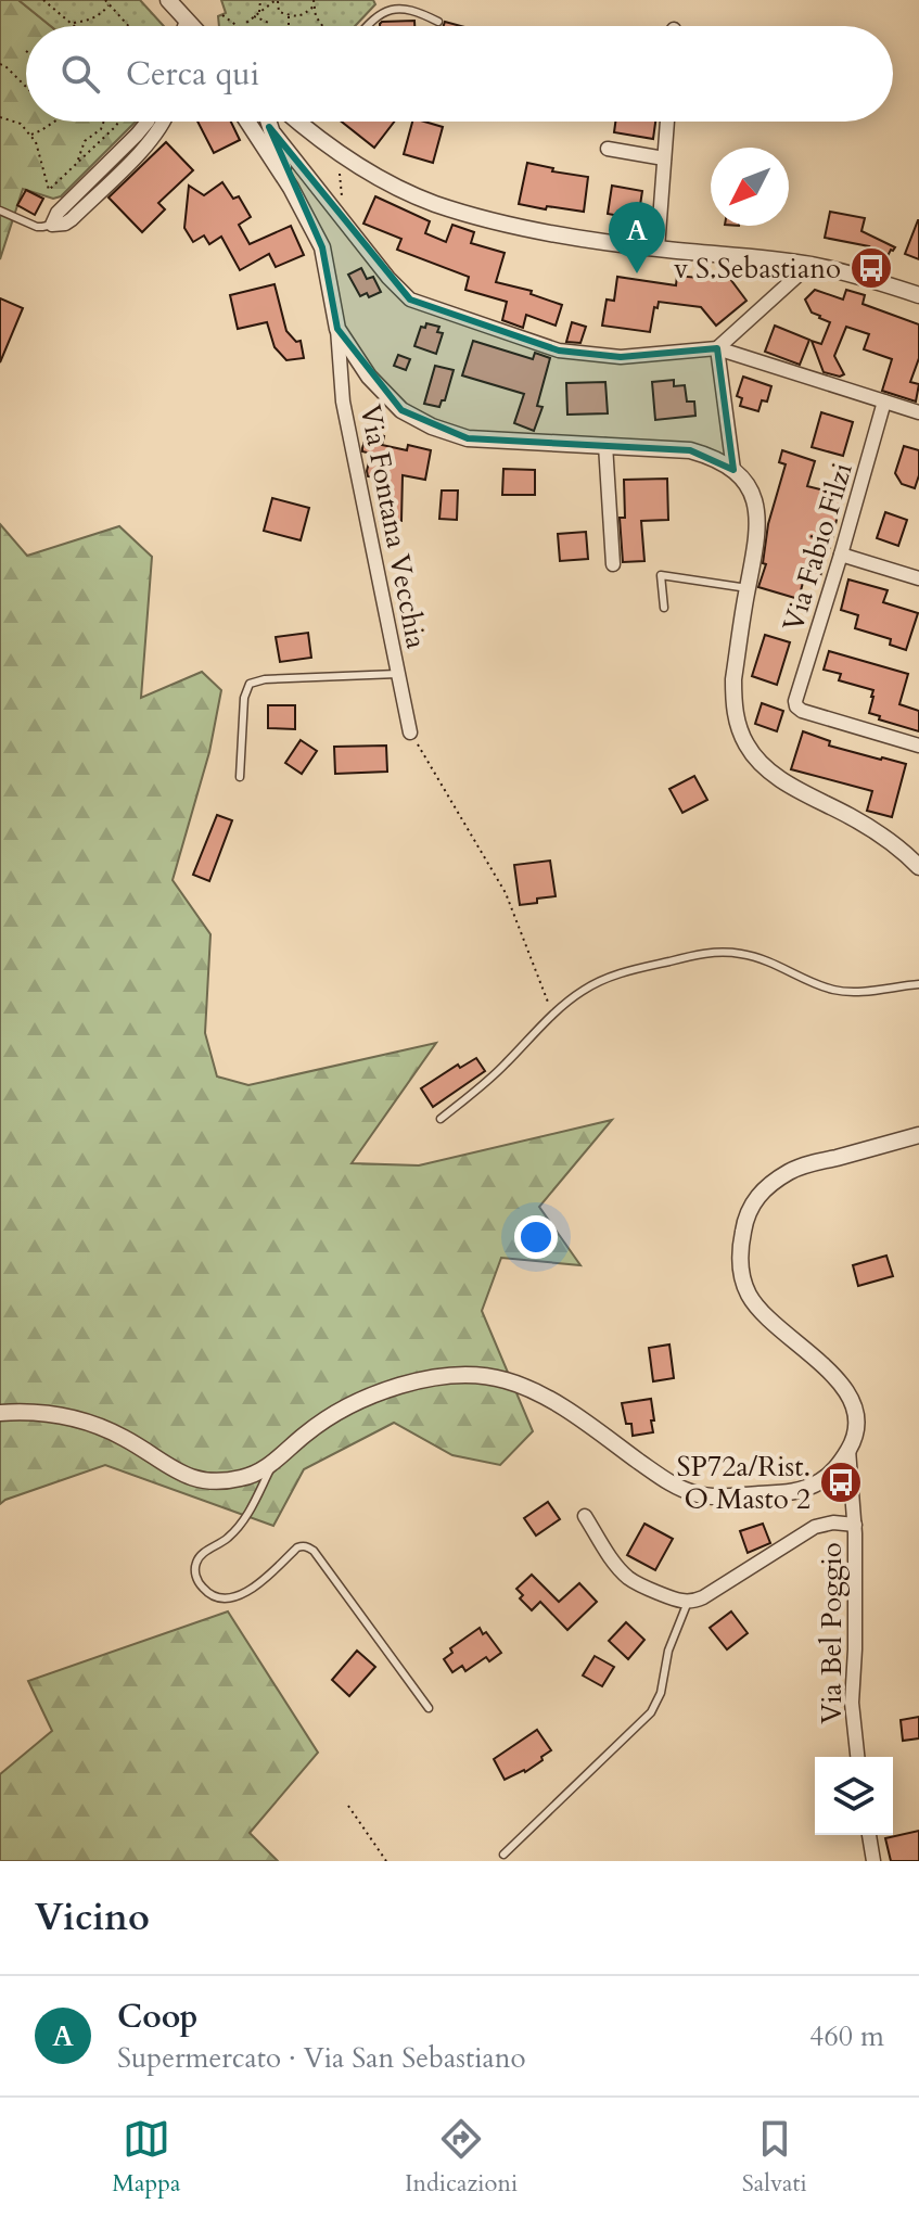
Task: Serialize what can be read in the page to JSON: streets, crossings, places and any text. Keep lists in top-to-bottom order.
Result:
{
  "streets": {
    "street": ["Via Fontana Vecchia", "Via Fabio Filzi", "Via Bel Poggio"]
  },
  "places": {
    "bus stop": ["v S.Sebastiano", "SP72a/Rist. O Masto 2"]
  },
  "north": "bottom left",
  "page": {
    "search": "Cerca qui",
    "pins": "A",
    "heading": "Vicino",
    "list": [
      {
        "mark": "A",
        "name": "Coop",
        "note": "Supermercato · Via San Sebastiano",
        "value": "460 m"
      }
    ],
    "nav": ["Mappa", "Indicazioni", "Salvati"]
  }
}
